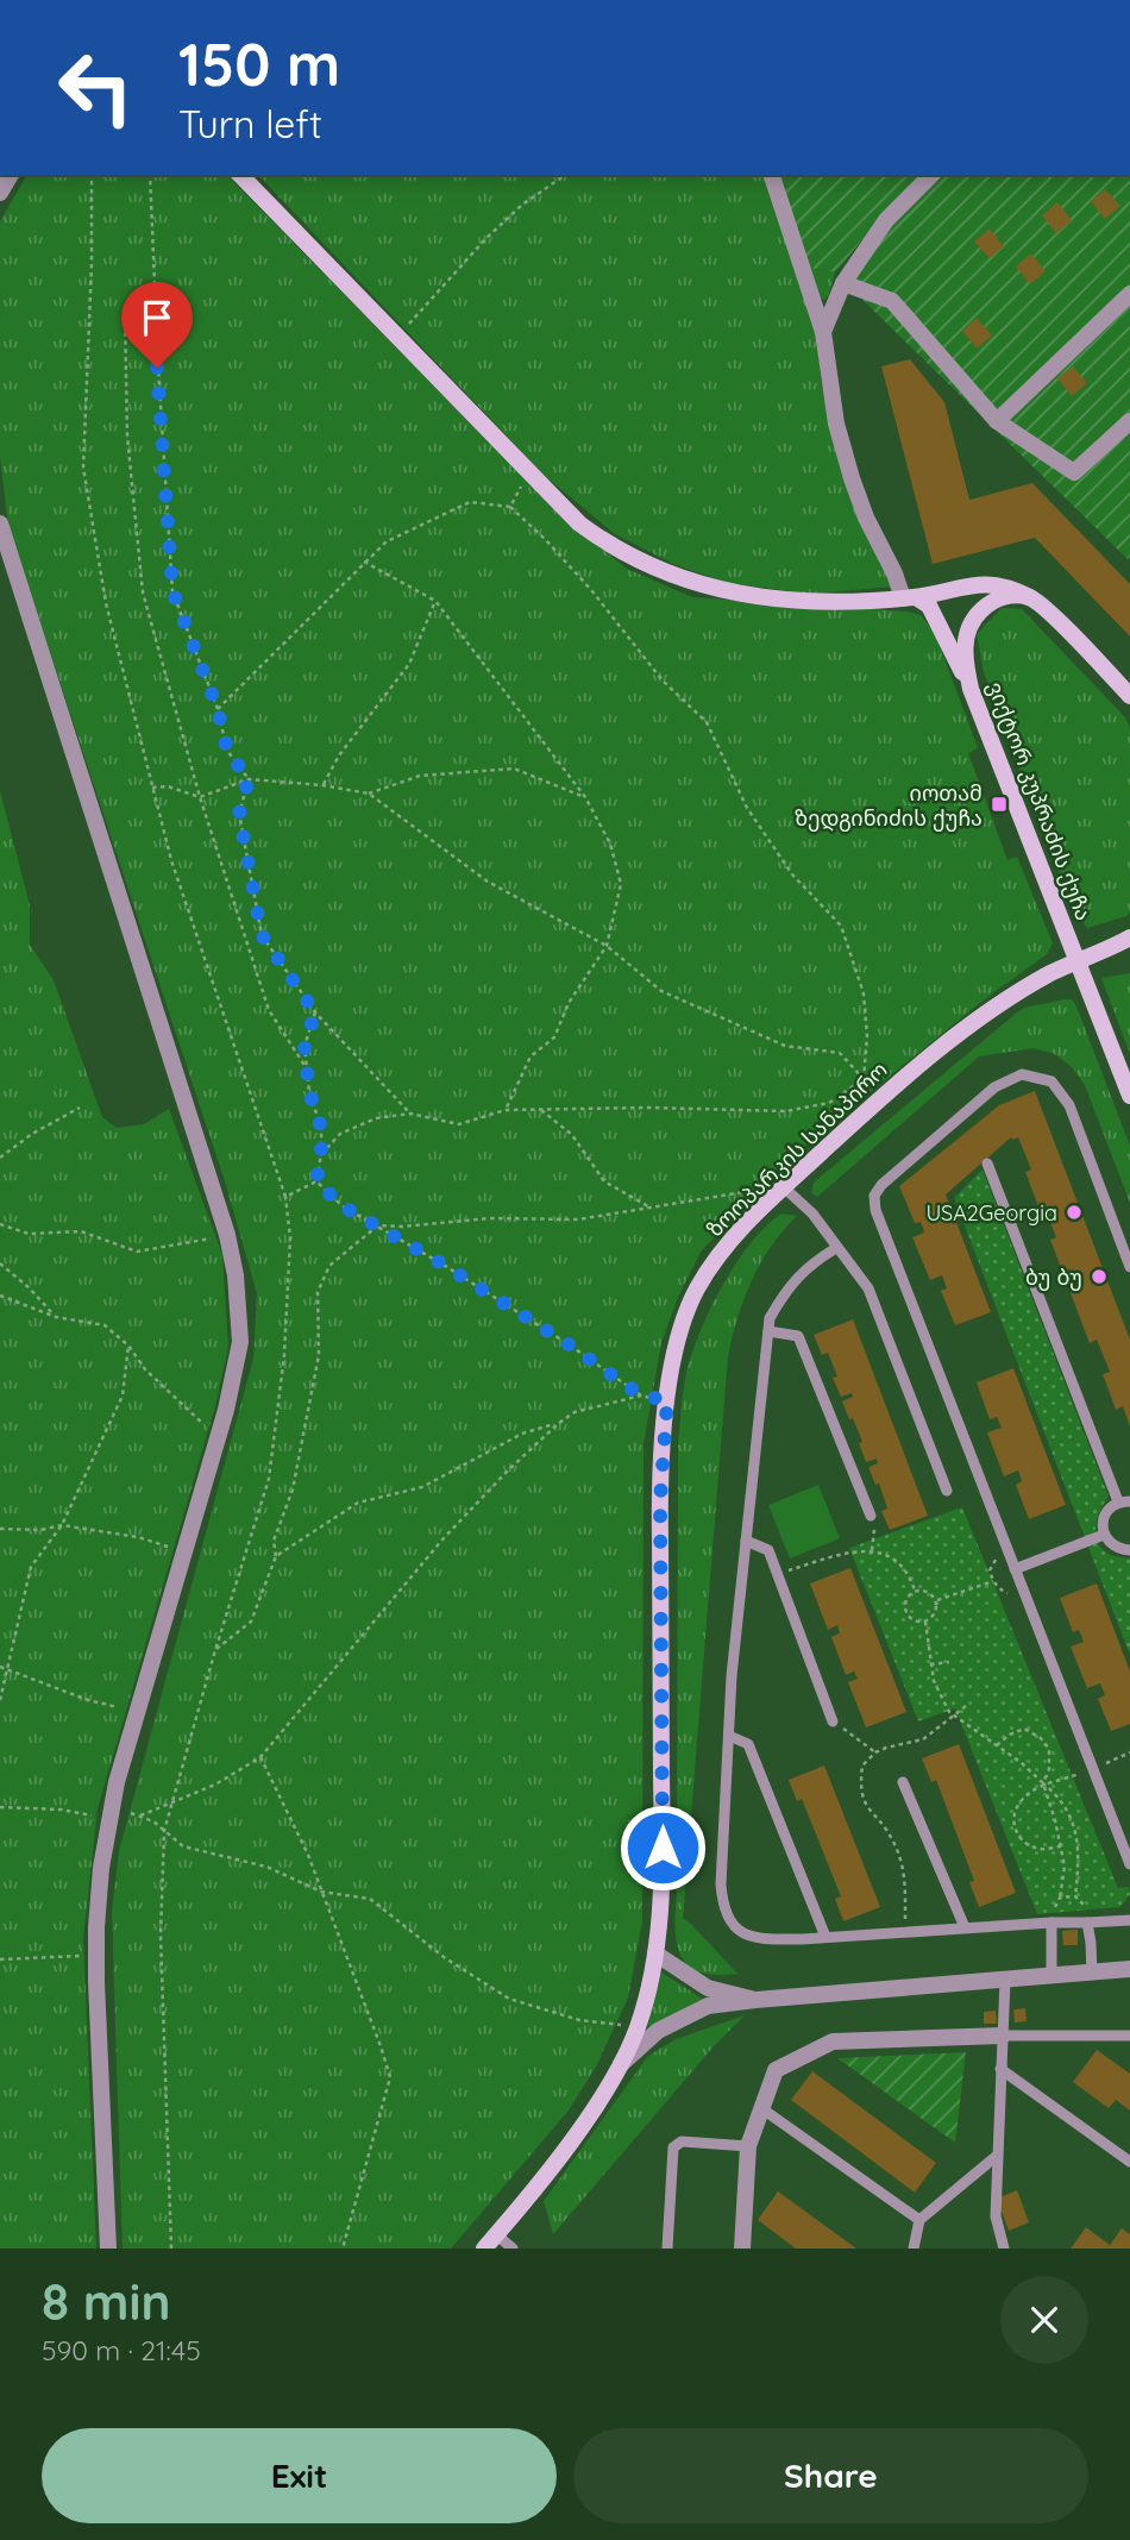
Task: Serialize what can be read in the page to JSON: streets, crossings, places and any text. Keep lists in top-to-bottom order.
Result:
{
  "streets": {
    "main road": ["ვიქტორ კუპრაძის ქუჩა", "ზოოპარკის სანაპირო"]
  },
  "crossings": [
    ["ვიქტორ კუპრაძის ქუჩა", "ზოოპარკის სანაპირო"]
  ],
  "places": {
    "transit": ["იოთამ ზედგინიძის ქუჩა"],
    "other": ["USA2Georgia", "ბუ ბუ"]
  },
  "page": {
    "turn": ["150 m", "Turn left"],
    "heading": ["8 min", "590 m · 21:45"],
    "buttons": ["Exit", "Share"]
  }
}
